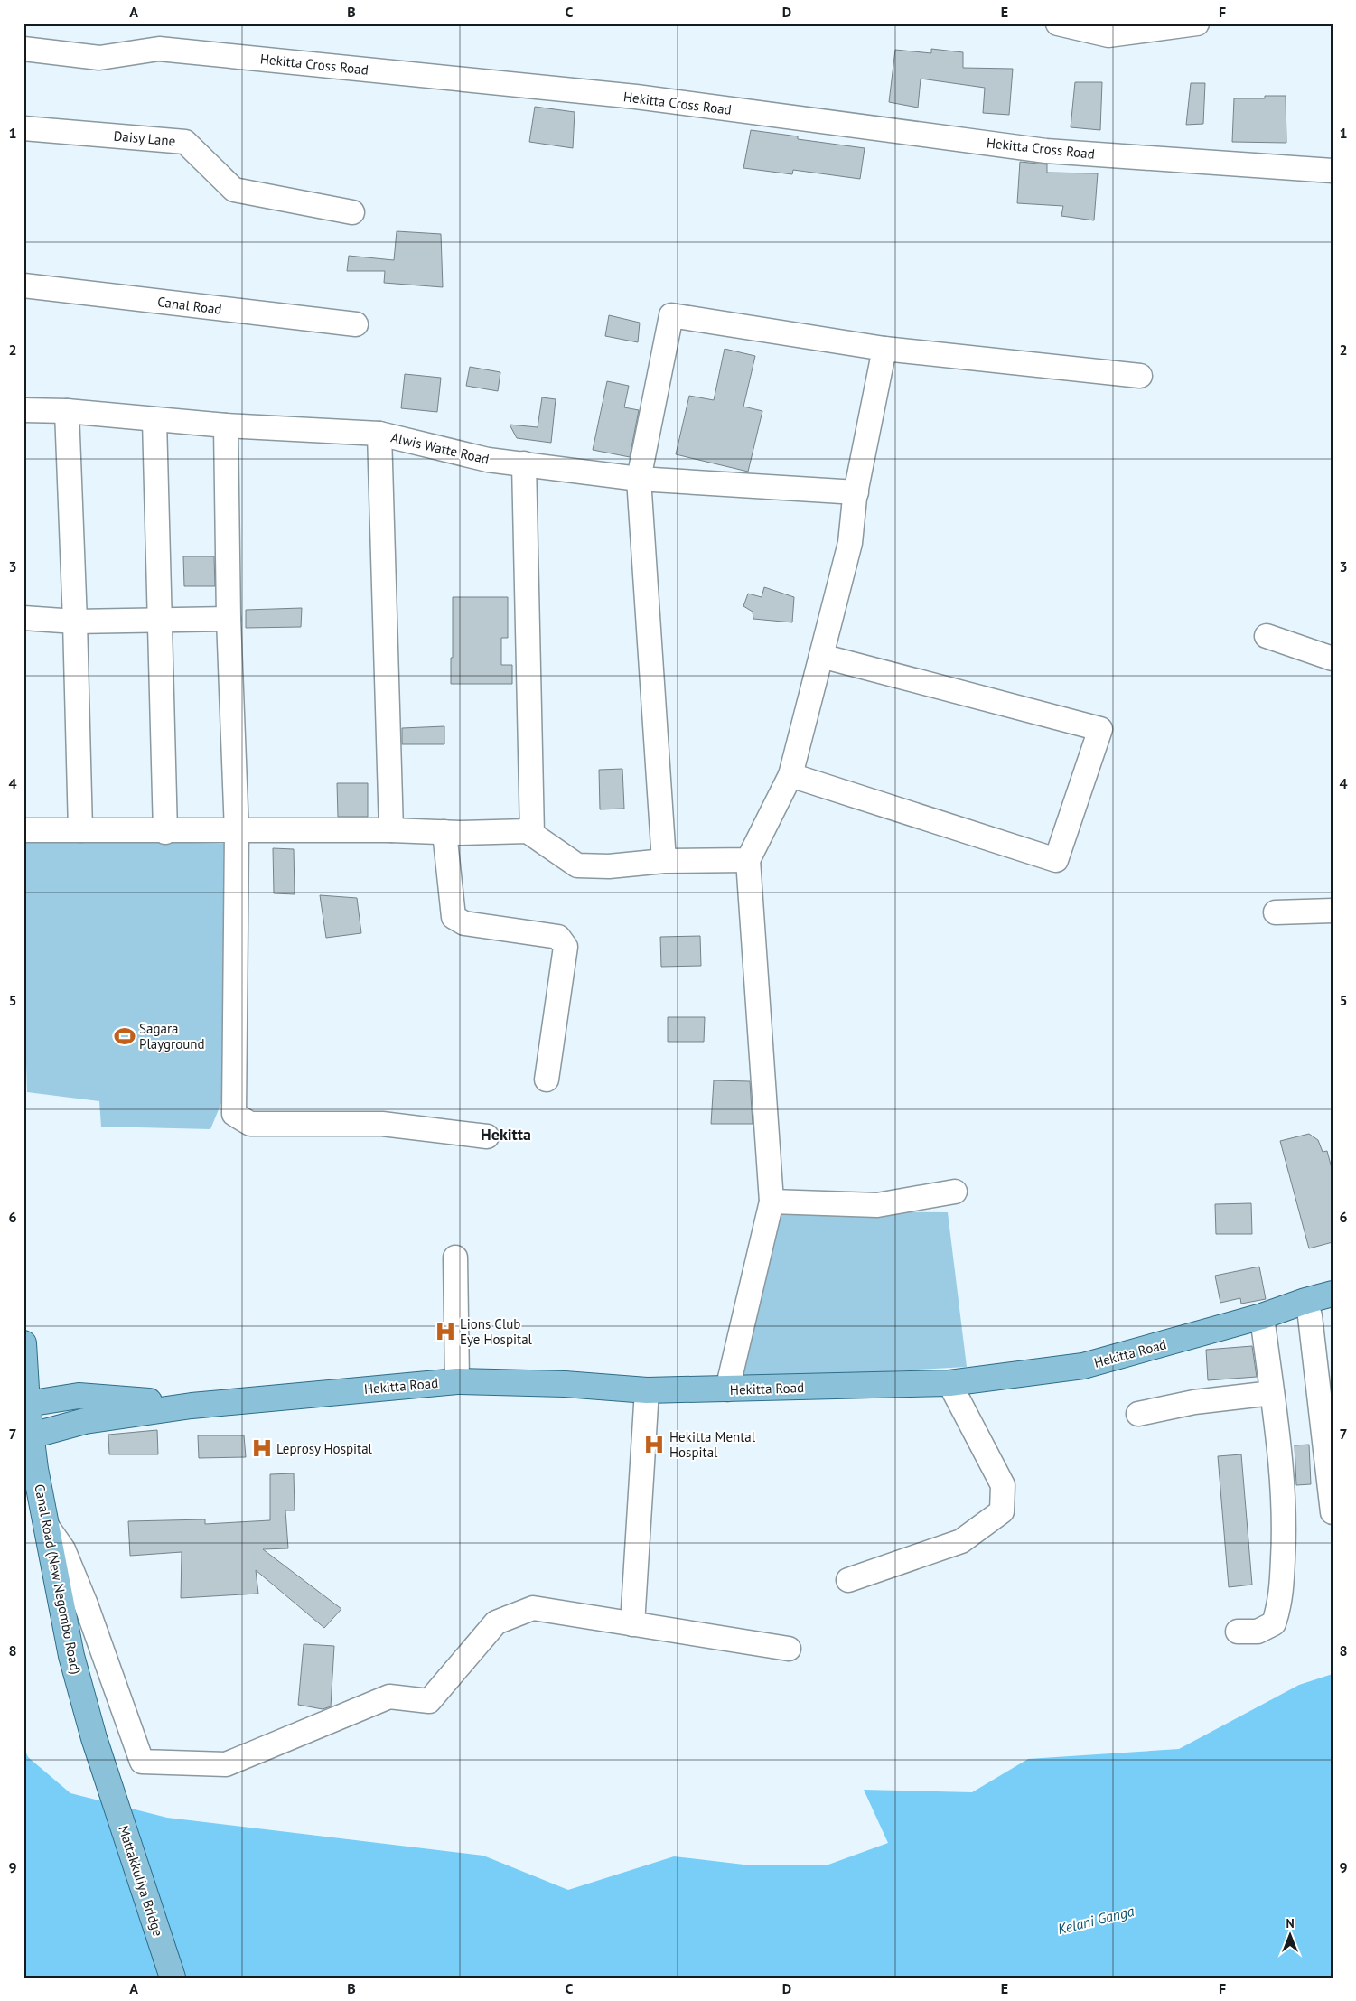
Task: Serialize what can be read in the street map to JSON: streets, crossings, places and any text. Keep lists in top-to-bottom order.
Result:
{
  "streets": {
    "main road": ["Hekitta Road", "Canal Road (New Negombo Road)", "Mattakkuliya Bridge"],
    "street": [
      "Hekitta Cross Road",
      "Daisy Lane",
      "Canal Road",
      "Alwis Watte Road"
    ]
  },
  "crossings": [
    ["Hekitta Road", "Canal Road (New Negombo Road)"],
    ["Canal Road (New Negombo Road)", "Mattakkuliya Bridge"]
  ],
  "districts": ["Hekitta"],
  "water": ["Kelani Ganga"],
  "places": {
    "sports": ["Sagara Playground"],
    "hospital": ["Lions Club Eye Hospital", "Hekitta Mental Hospital", "Leprosy Hospital"]
  },
  "north": "top",
  "grid": {
    "columns": [
      "A",
      "B",
      "C",
      "D",
      "E",
      "F"
    ],
    "rows": [
      "1",
      "2",
      "3",
      "4",
      "5",
      "6",
      "7",
      "8",
      "9"
    ]
  }
}
